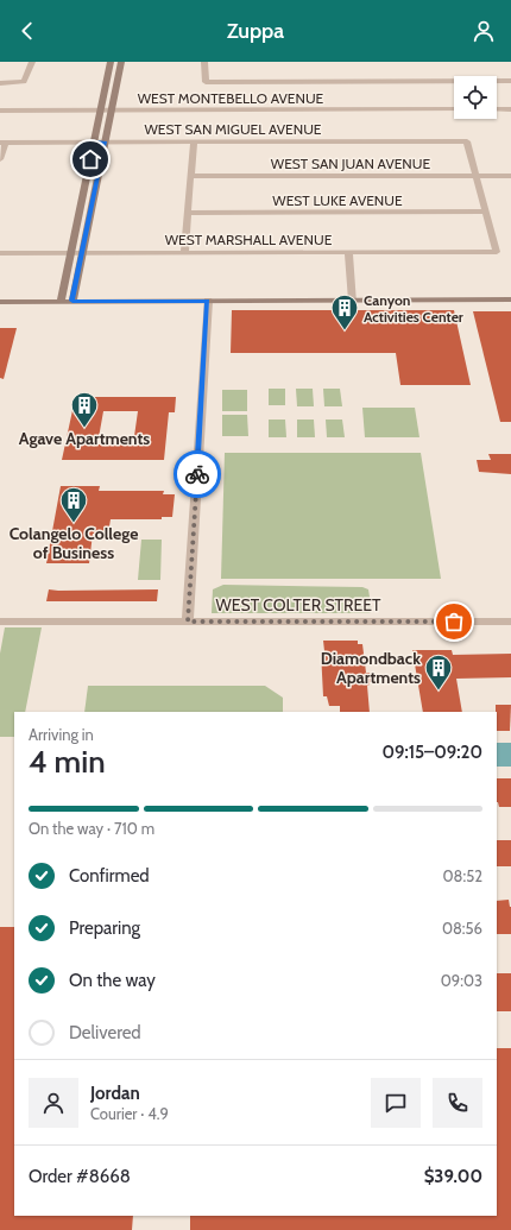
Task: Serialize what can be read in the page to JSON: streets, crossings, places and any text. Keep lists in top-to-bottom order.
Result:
{
  "streets": {
    "street": [
      "WEST MONTEBELLO AVENUE",
      "WEST SAN MIGUEL AVENUE",
      "WEST SAN JUAN AVENUE",
      "WEST LUKE AVENUE",
      "WEST MARSHALL AVENUE",
      "WEST COLTER STREET"
    ]
  },
  "crossings": [
    ["WEST SAN MIGUEL AVENUE", "WEST SAN JUAN AVENUE"],
    ["WEST LUKE AVENUE", "WEST MARSHALL AVENUE"]
  ],
  "places": {
    "building": [
      "Canyon Activities Center",
      "Agave Apartments",
      "Colangelo College of Business",
      "Diamondback Apartments"
    ]
  },
  "page": {
    "header": "Zuppa",
    "heading": ["4 min", "Arriving in", "09:15–09:20"],
    "panel": [
      "Jordan",
      "Courier · 4.9",
      "Order #8668",
      "$39.00"
    ],
    "bar": "On the way · 710 m",
    "list": [
      ["Confirmed", "08:52"],
      ["Preparing", "08:56"],
      ["On the way", "09:03"],
      "Delivered"
    ]
  }
}
